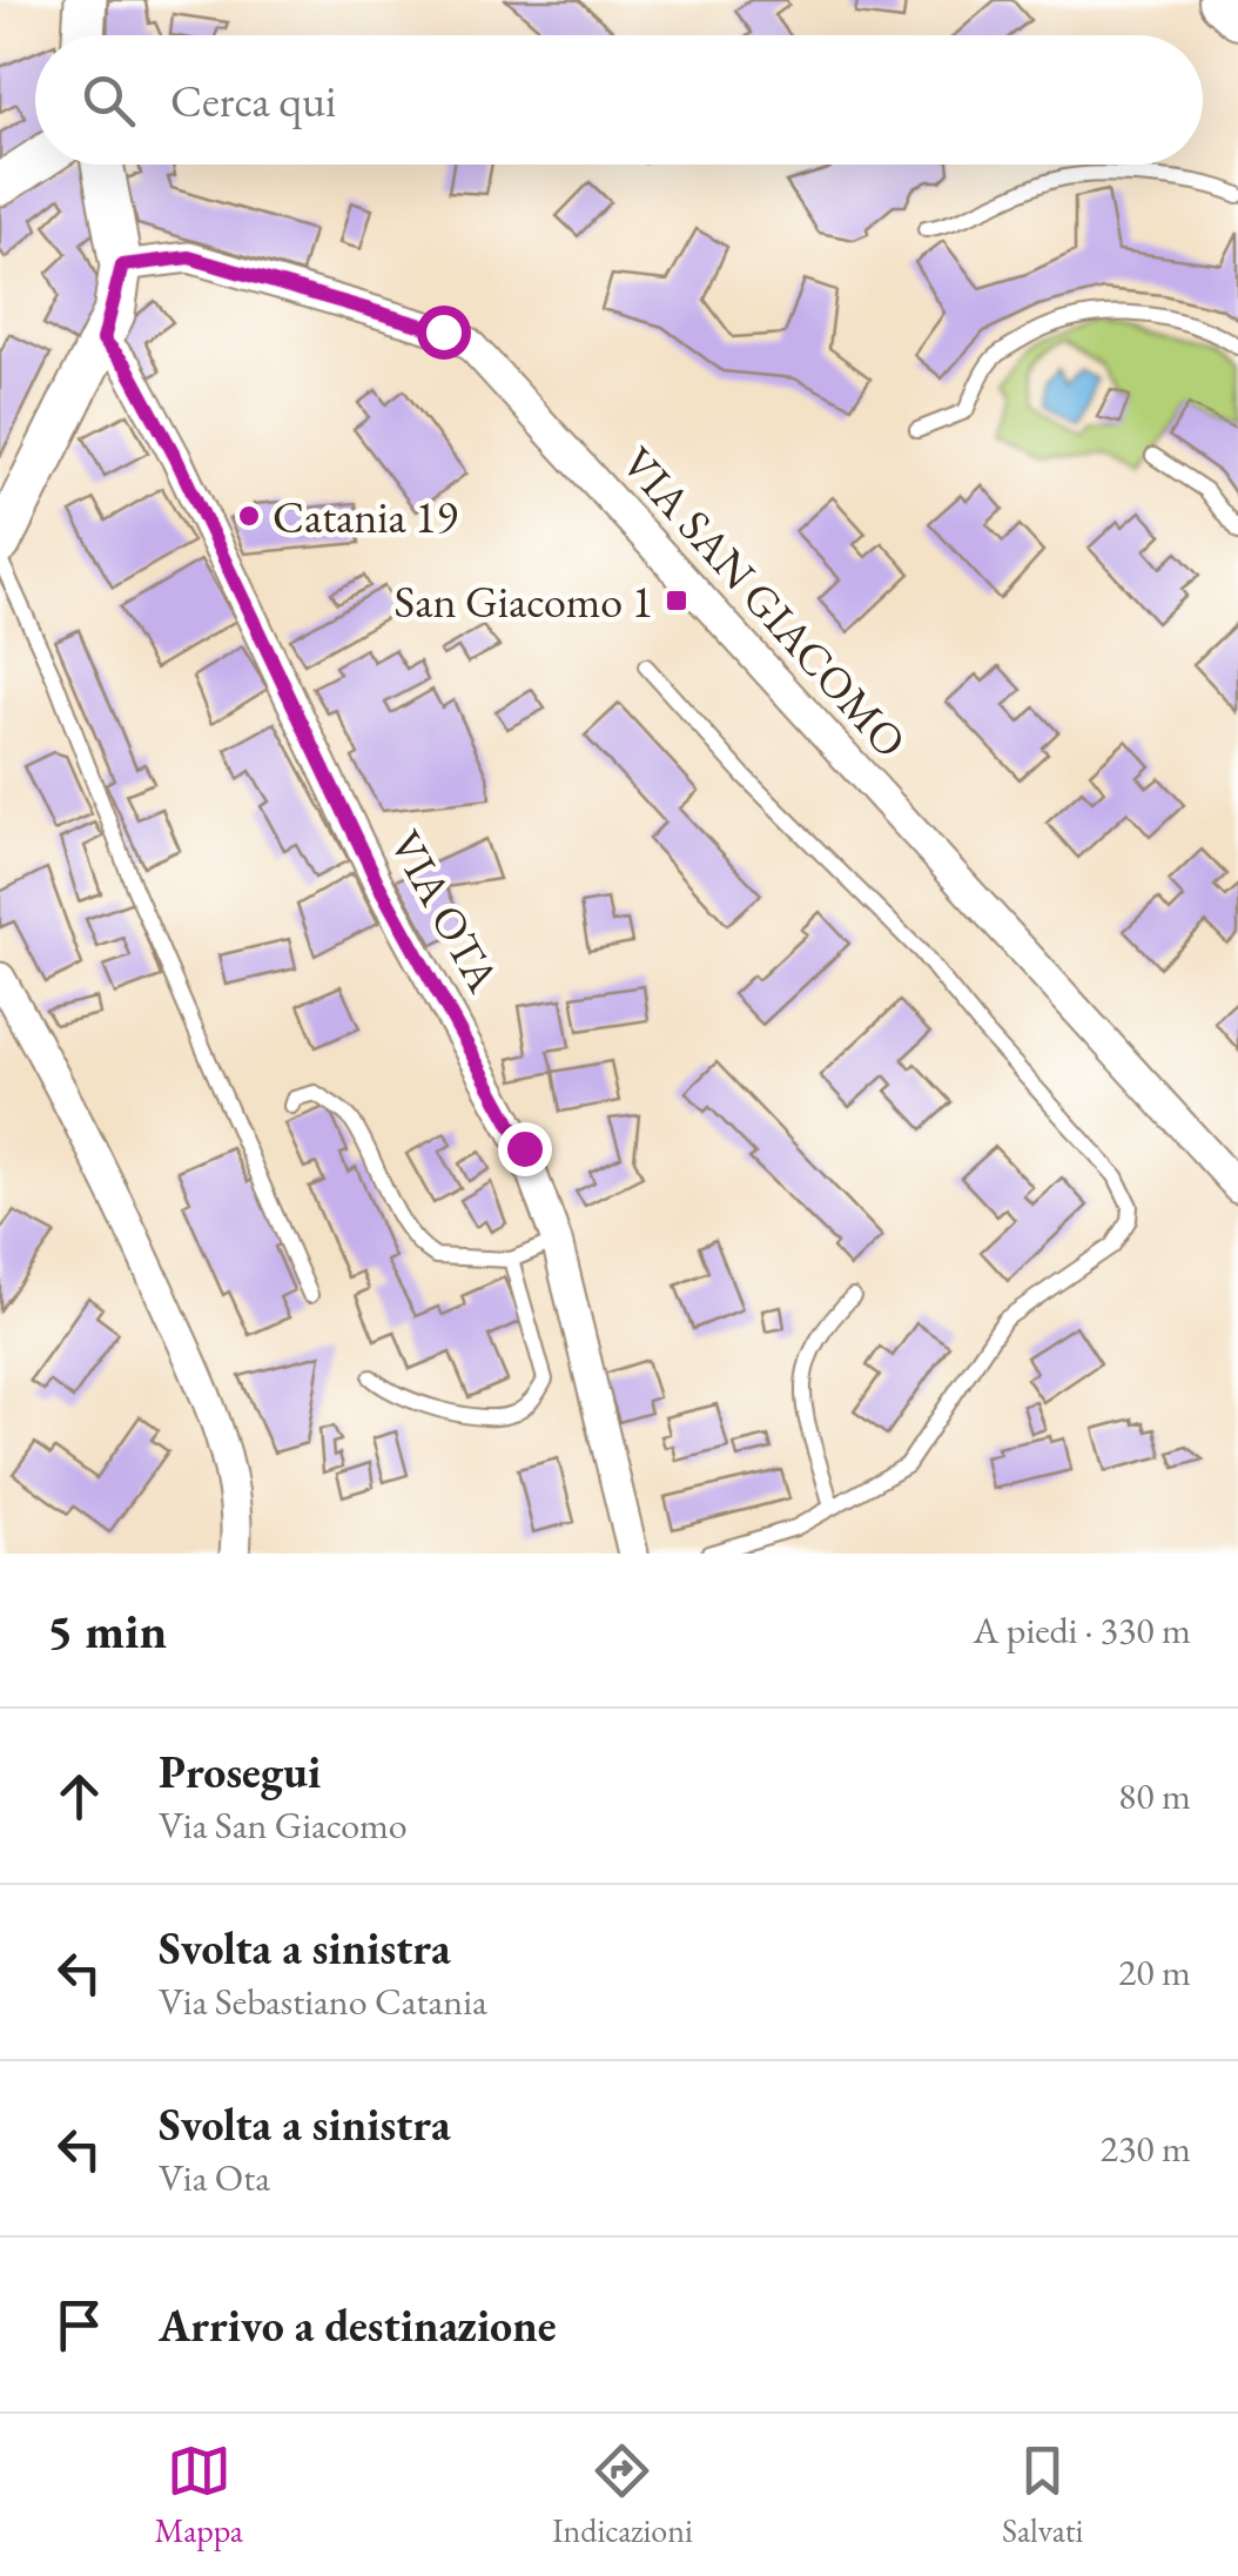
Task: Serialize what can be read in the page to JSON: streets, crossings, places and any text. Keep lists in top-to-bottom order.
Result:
{
  "streets": {
    "street": ["VIA SAN GIACOMO", "VIA OTA"]
  },
  "places": {
    "other": ["Catania 19"],
    "transit": ["San Giacomo 1"]
  },
  "page": {
    "search": "Cerca qui",
    "heading": ["5 min", "A piedi · 330 m"],
    "list": [
      ["Prosegui", "Via San Giacomo", "80 m"],
      ["Svolta a sinistra", "Via Sebastiano Catania", "20 m"],
      ["Svolta a sinistra", "Via Ota", "230 m"],
      "Arrivo a destinazione"
    ],
    "nav": ["Mappa", "Indicazioni", "Salvati"]
  }
}
